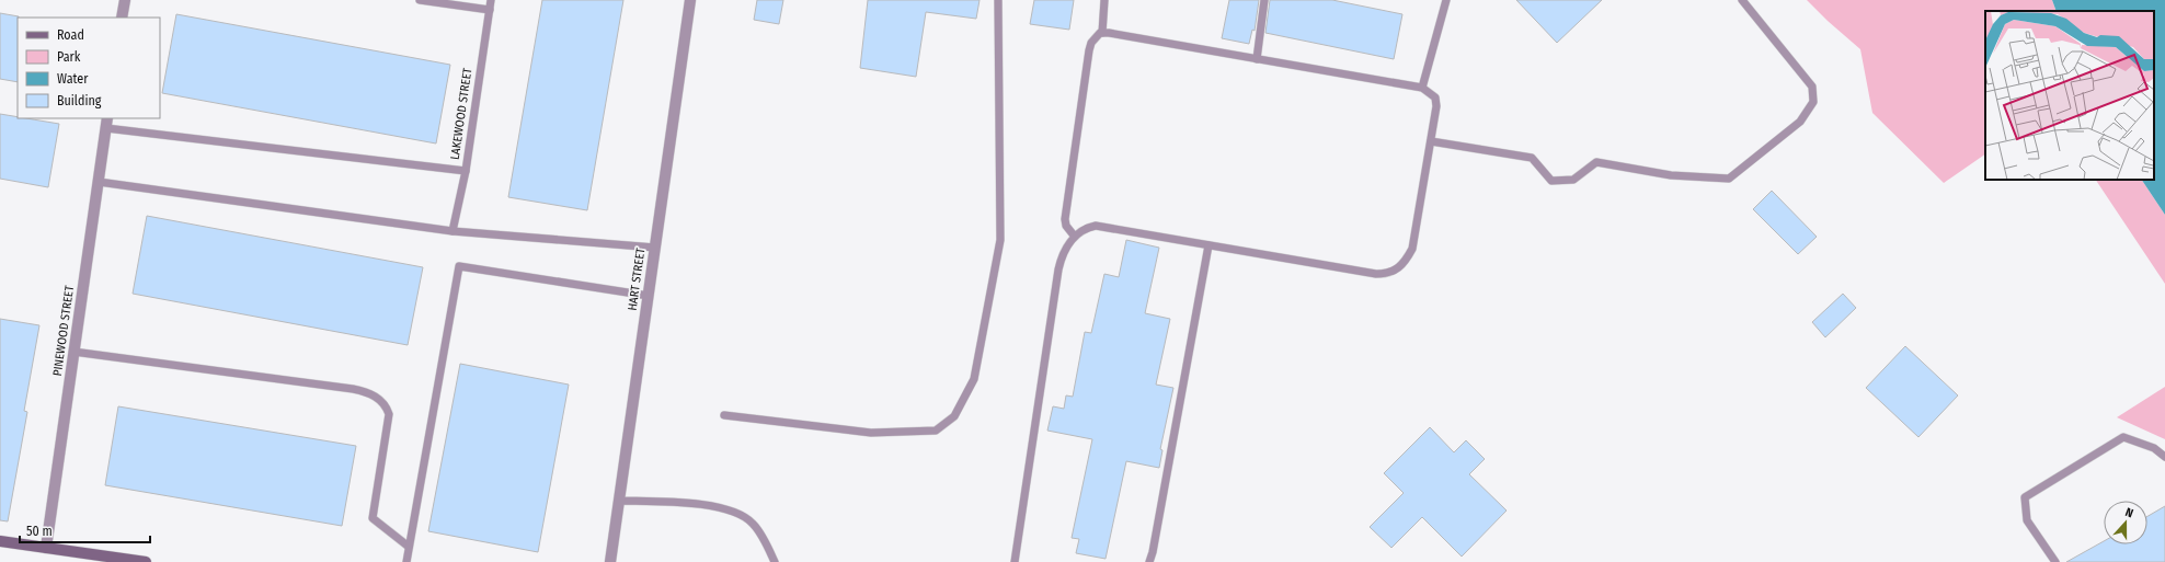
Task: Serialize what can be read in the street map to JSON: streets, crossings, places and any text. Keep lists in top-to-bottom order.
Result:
{
  "streets": {
    "street": ["HART STREET", "PINEWOOD STREET"],
    "lane": ["LAKEWOOD STREET"]
  },
  "legend": [
    "Road",
    "Park",
    "Water",
    "Building"
  ],
  "scale_bar": "50 m",
  "north": "top"
}
